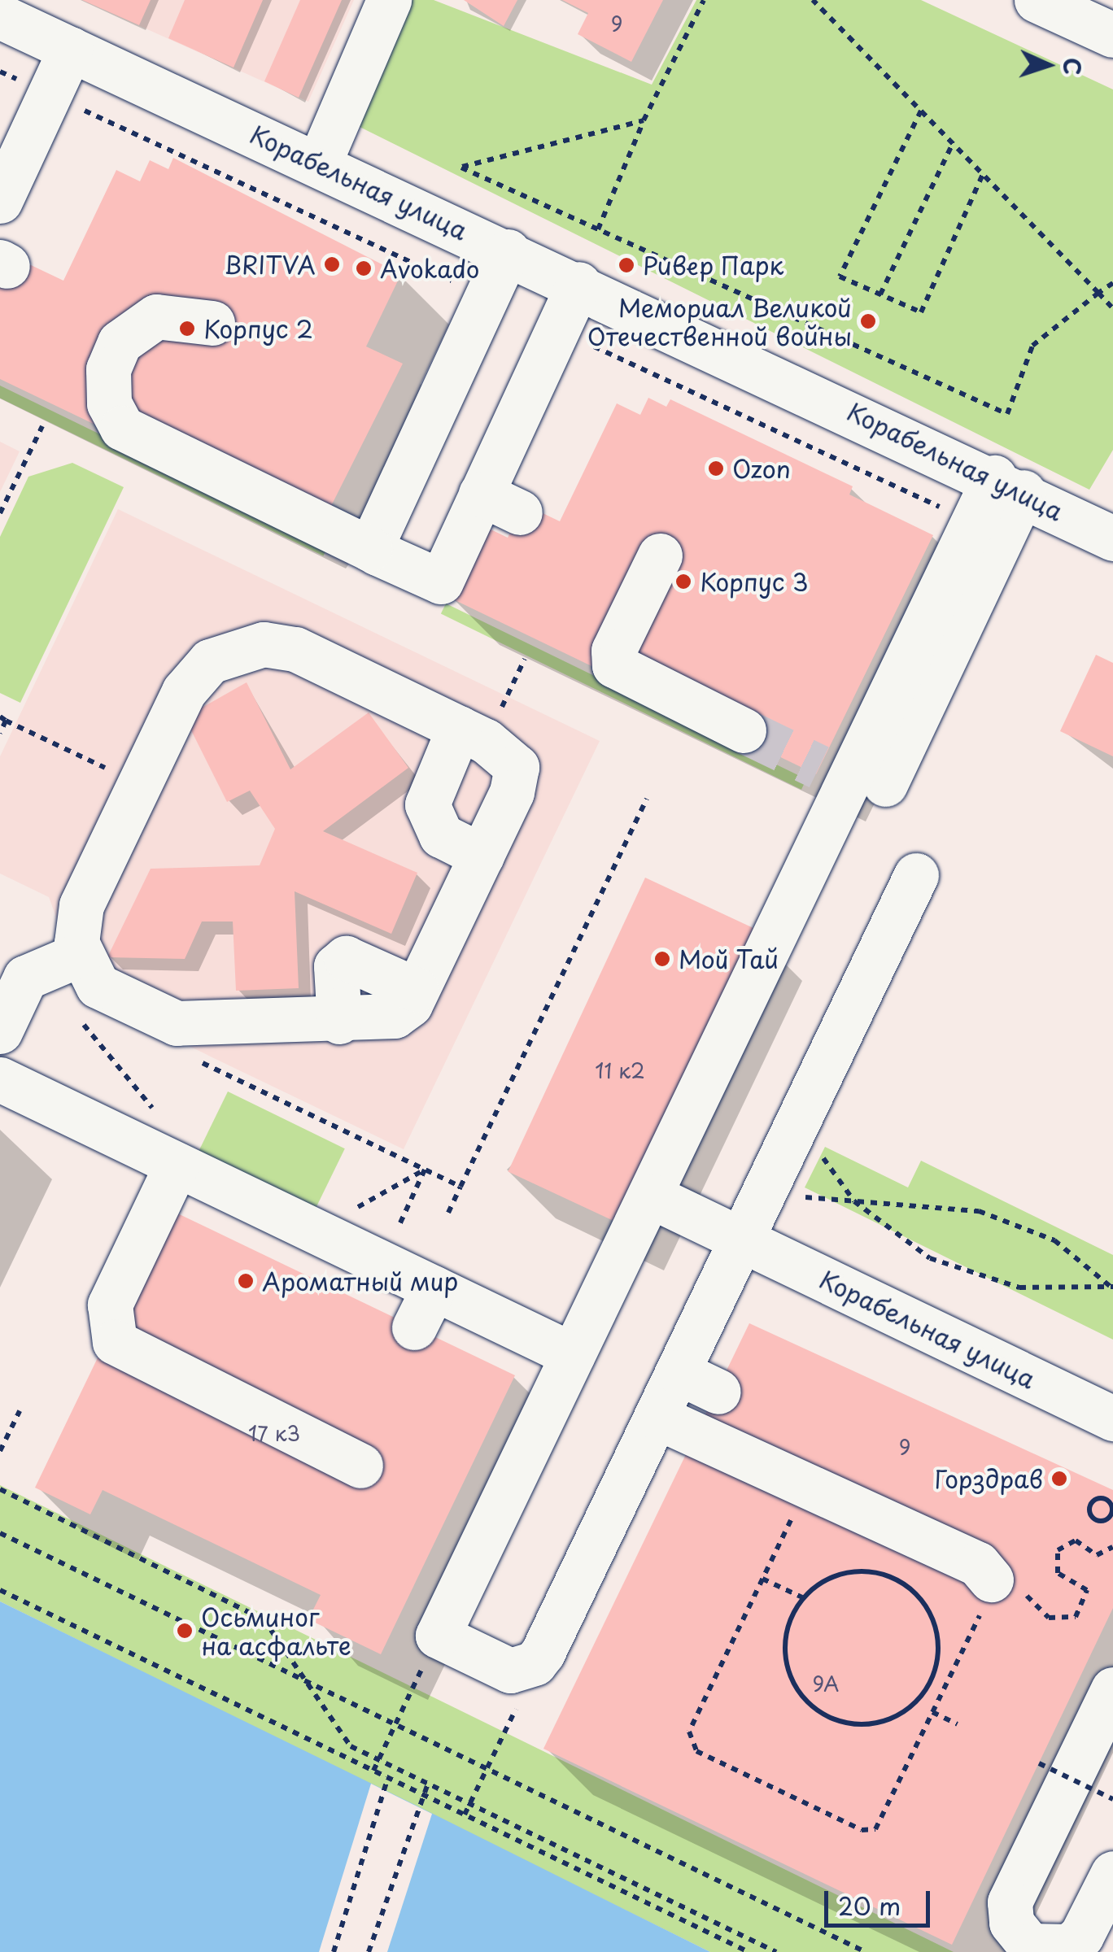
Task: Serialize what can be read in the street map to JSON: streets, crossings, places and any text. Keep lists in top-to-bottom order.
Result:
{
  "streets": {
    "street": ["Корабельная улица"]
  },
  "places": [
    "BRITVA",
    "Ривер Парк",
    "Avokado",
    "Мемориал Великой Отечественной войны",
    "Корпус 2",
    "Ozon",
    "Корпус 3",
    "Мой Тай",
    "Ароматный мир",
    "Горздрав",
    "Осьминог на асфальте"
  ],
  "house_numbers": [
    "9",
    "11 к2",
    "17 к3",
    "9",
    "9А"
  ],
  "scale_bar": "20 m",
  "north": "right"
}
